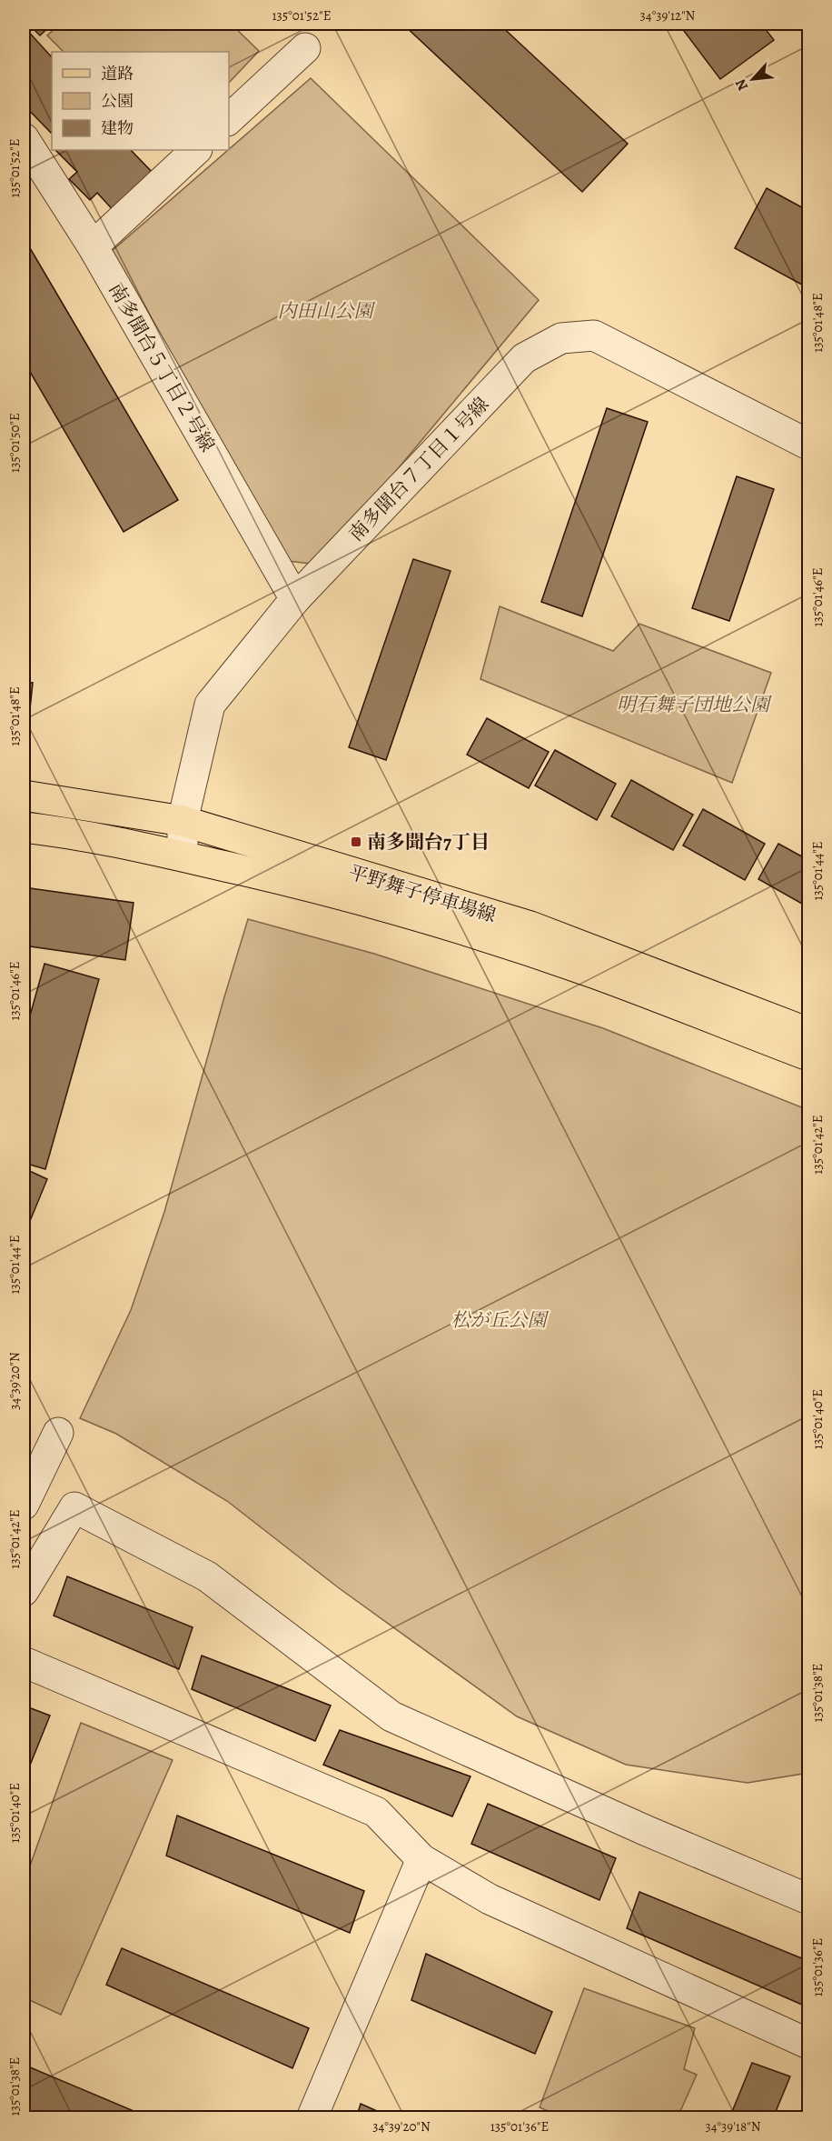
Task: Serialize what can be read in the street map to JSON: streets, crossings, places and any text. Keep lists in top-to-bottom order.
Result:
{
  "streets": {
    "main road": ["平野舞子停車場線"],
    "street": ["南多聞台５丁目２号線", "南多聞台７丁目１号線"]
  },
  "crossings": [
    ["南多聞台５丁目２号線", "南多聞台７丁目１号線"],
    ["南多聞台７丁目１号線", "平野舞子停車場線"]
  ],
  "parks": ["内田山公園", "明石舞子団地公園", "松が丘公園"],
  "places": {
    "transit": ["南多聞台7丁目"]
  },
  "legend": ["道路", "公園", "建物"],
  "north": "bottom left",
  "coordinates": [
    "135°01'52\"E",
    "34°39'12\"N",
    "135°01'48\"E",
    "135°01'50\"E",
    "135°01'46\"E",
    "135°01'44\"E",
    "135°01'42\"E",
    "34°39'20\"N",
    "135°01'40\"E",
    "135°01'38\"E",
    "135°01'36\"E",
    "34°39'18\"N"
  ]
}
